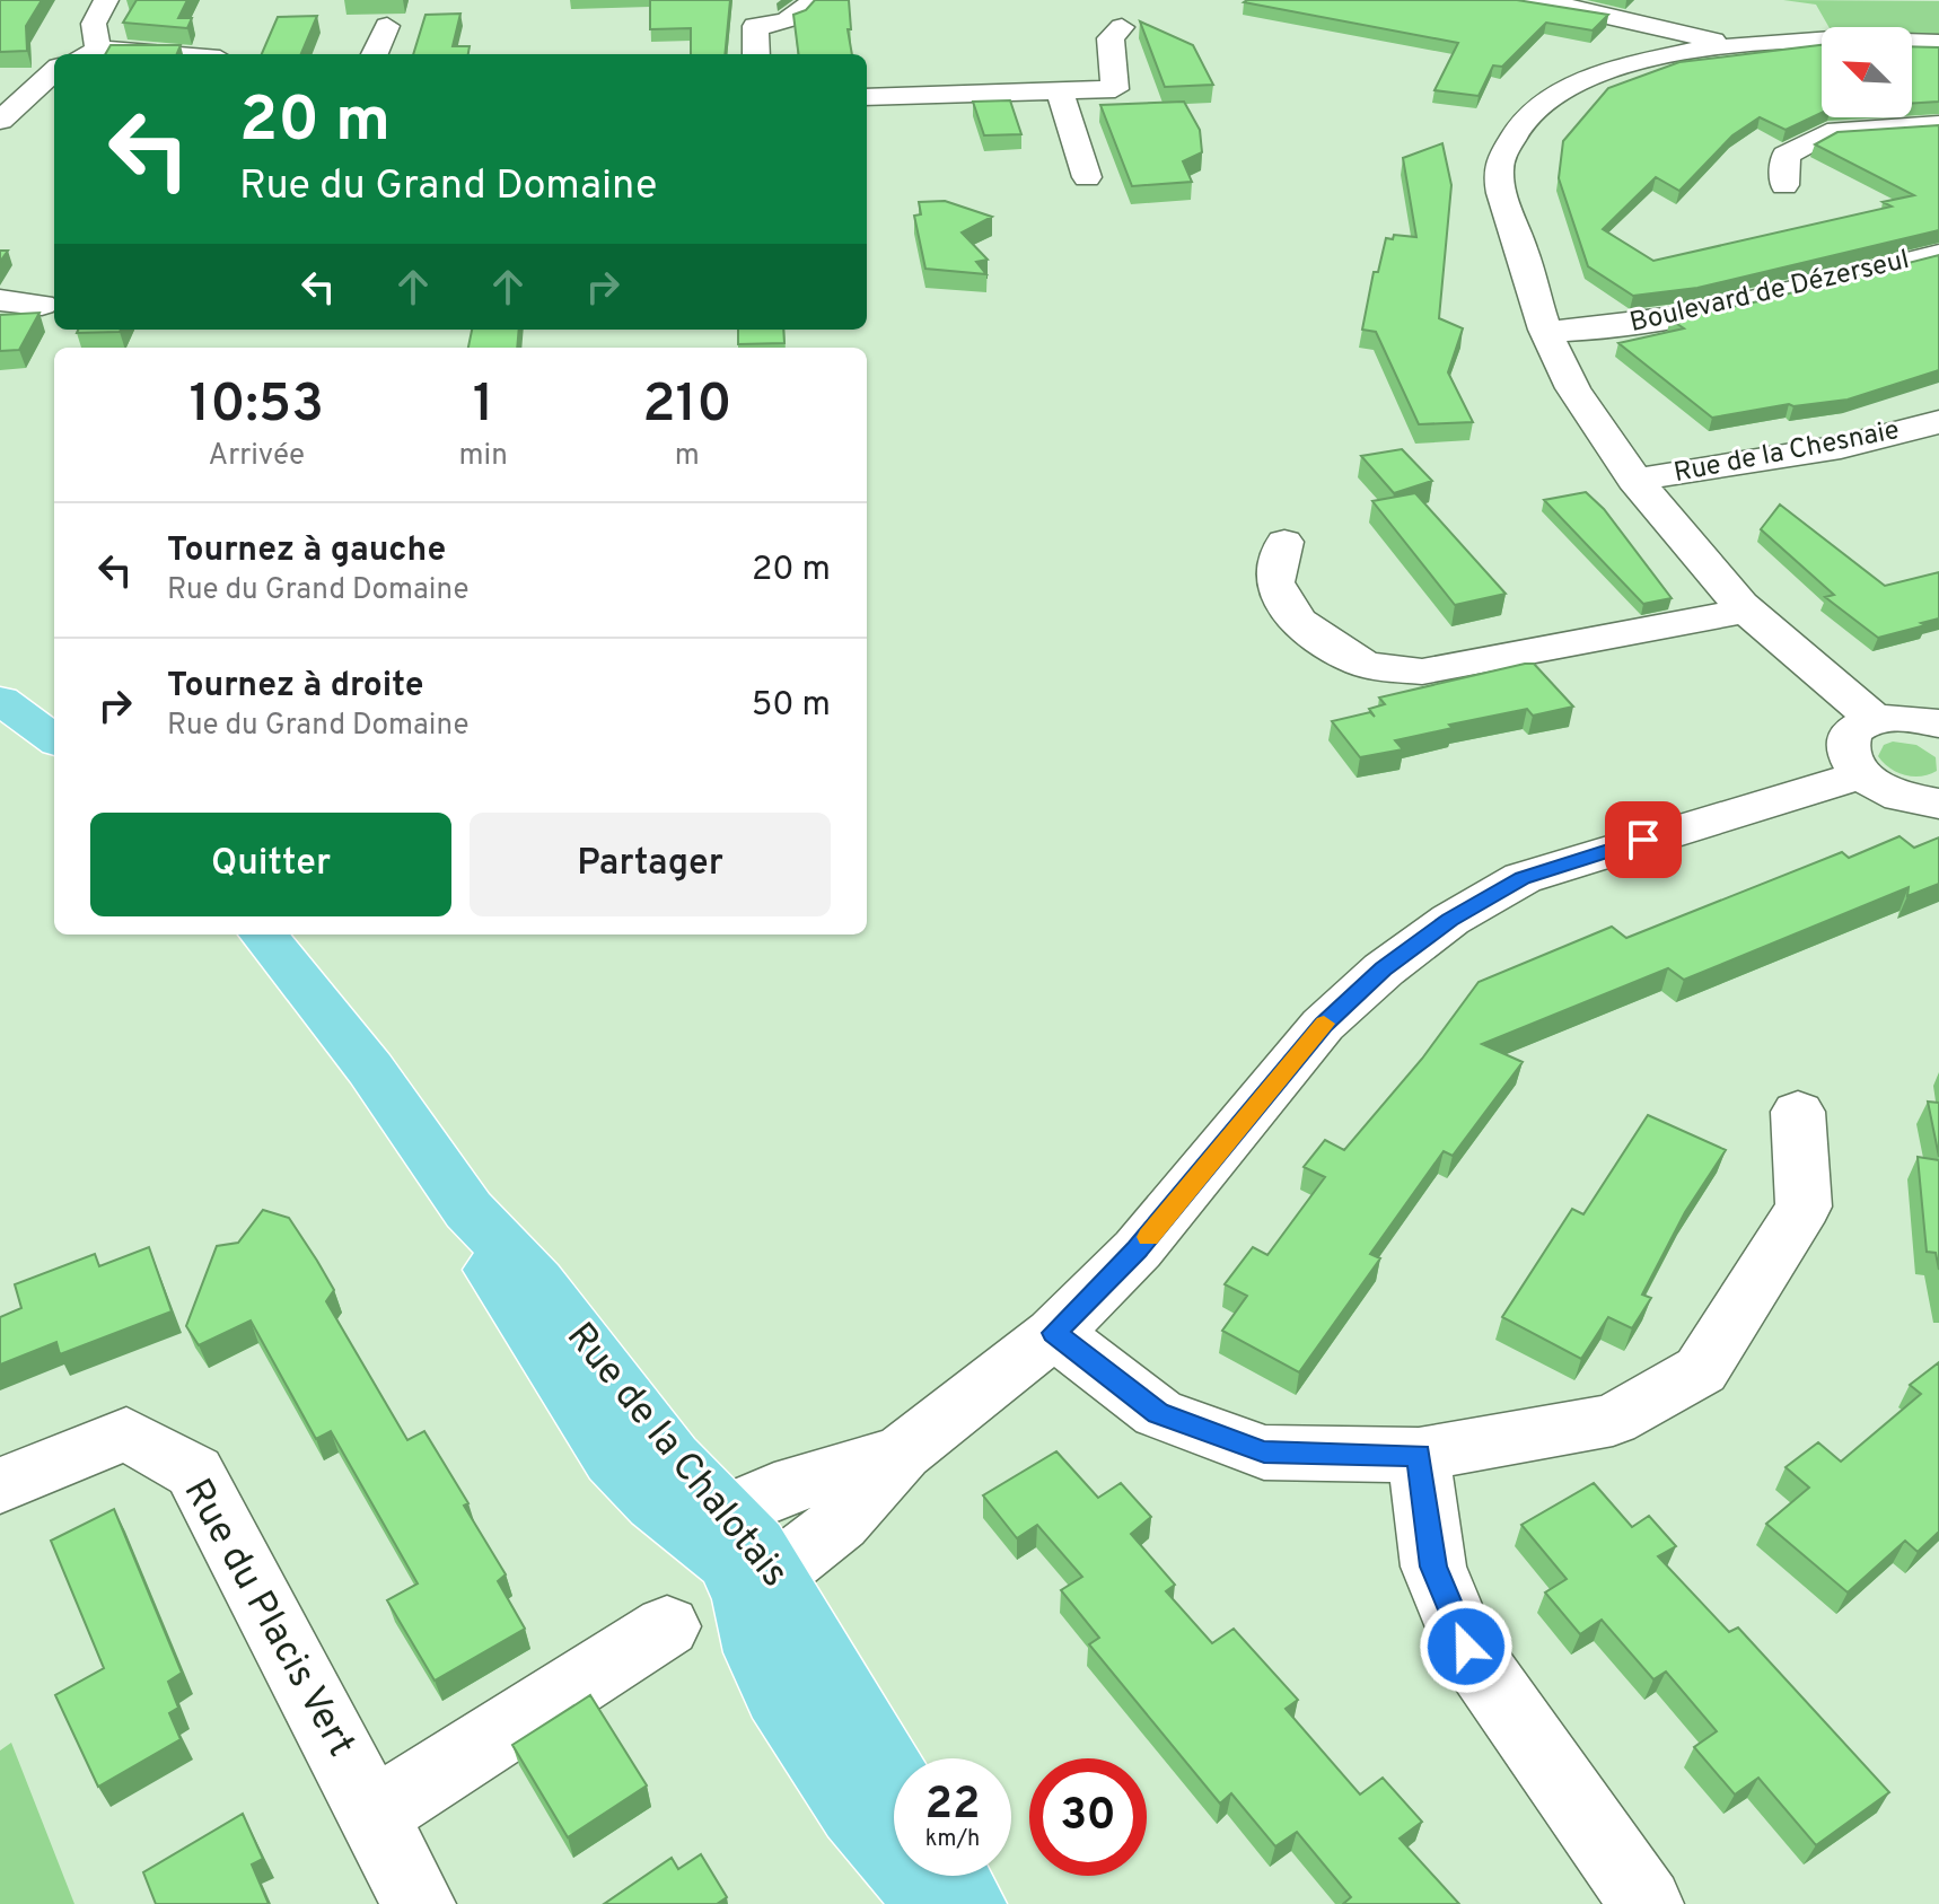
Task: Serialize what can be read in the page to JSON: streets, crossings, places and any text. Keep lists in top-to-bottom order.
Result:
{
  "streets": {
    "main road": ["Rue de la Chalotais"],
    "street": ["Boulevard de Dézerseul", "Rue de la Chesnaie", "Rue du Placis Vert"]
  },
  "north": "top left",
  "page": {
    "turn": ["20 m", "Rue du Grand Domaine"],
    "eta": [
      "10:53",
      "Arrivée",
      "1",
      "min",
      "210",
      "m"
    ],
    "list": [
      {
        "name": "Tournez à gauche",
        "note": "Rue du Grand Domaine",
        "value": "20 m"
      },
      {
        "name": "Tournez à droite",
        "note": "Rue du Grand Domaine",
        "value": "50 m"
      }
    ],
    "buttons": ["Quitter", "Partager"],
    "speed": "22 km/h",
    "limit": "30"
  }
}
